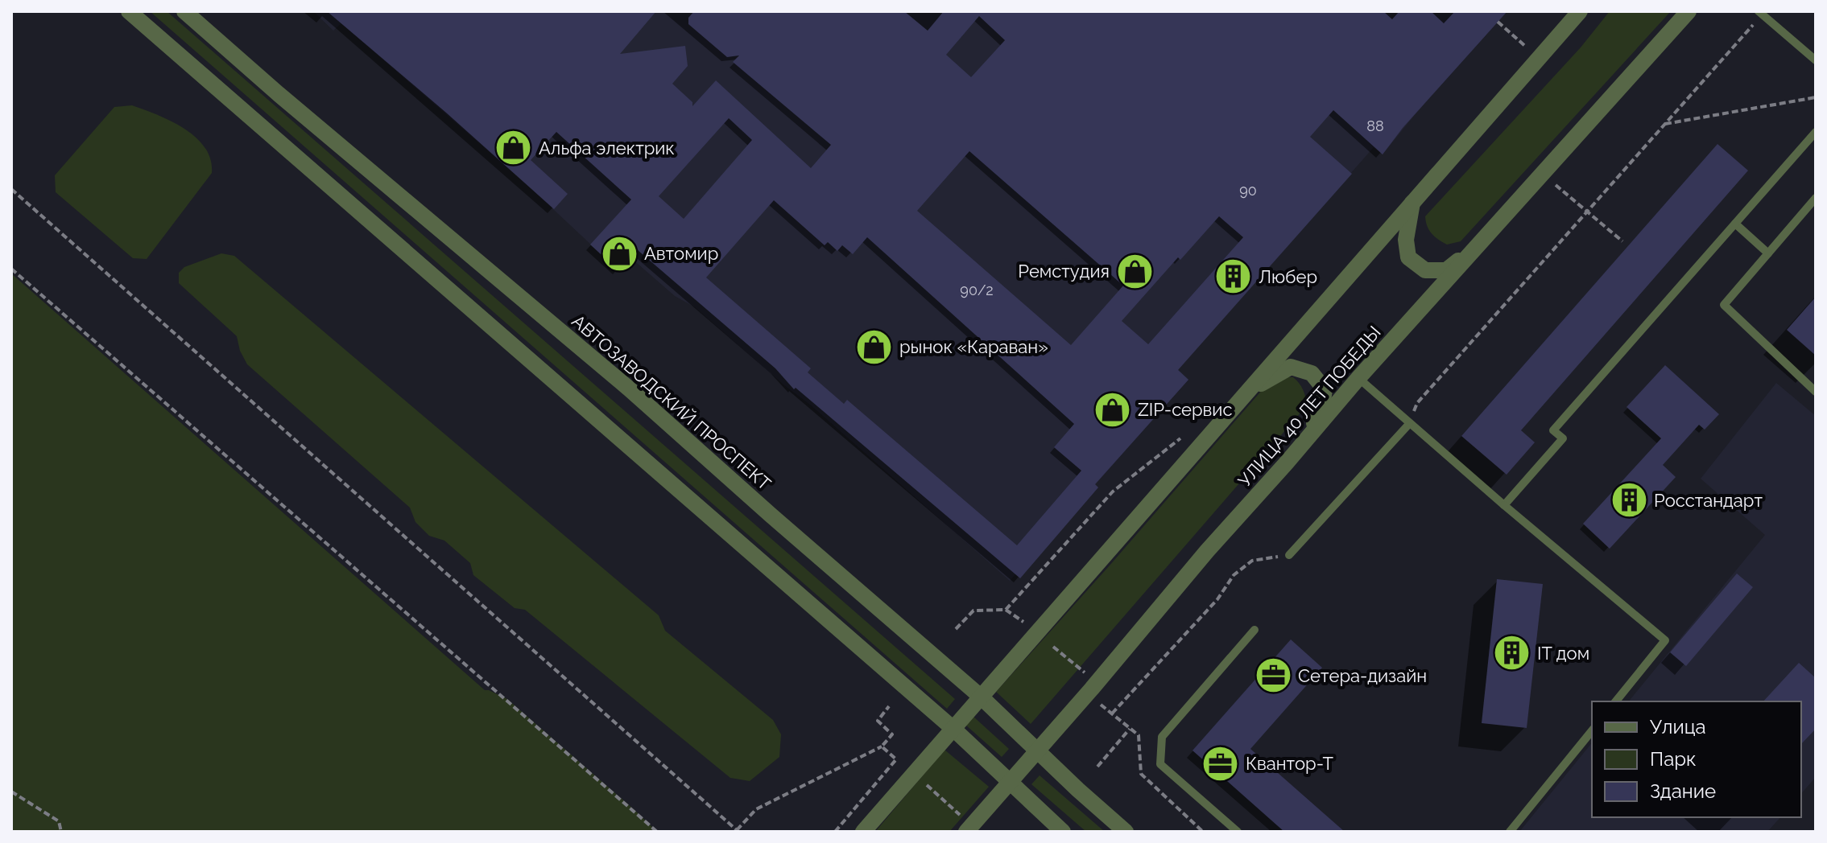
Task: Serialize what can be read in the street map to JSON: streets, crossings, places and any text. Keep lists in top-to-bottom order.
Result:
{
  "streets": {
    "street": ["АВТОЗАВОДСКИЙ ПРОСПЕКТ", "УЛИЦА 40 ЛЕТ ПОБЕДЫ"]
  },
  "crossings": [
    ["АВТОЗАВОДСКИЙ ПРОСПЕКТ", "УЛИЦА 40 ЛЕТ ПОБЕДЫ"]
  ],
  "places": {
    "shop": [
      "Альфа электрик",
      "Автомир",
      "Ремстудия",
      "рынок «Караван»",
      "ZIP-сервис"
    ],
    "building": ["Любер", "Росстандарт", "IT дом"],
    "office": ["Сетера-дизайн", "Квантор-Т"]
  },
  "house_numbers": ["88", "90", "90/2"],
  "legend": ["Улица", "Парк", "Здание"]
}
